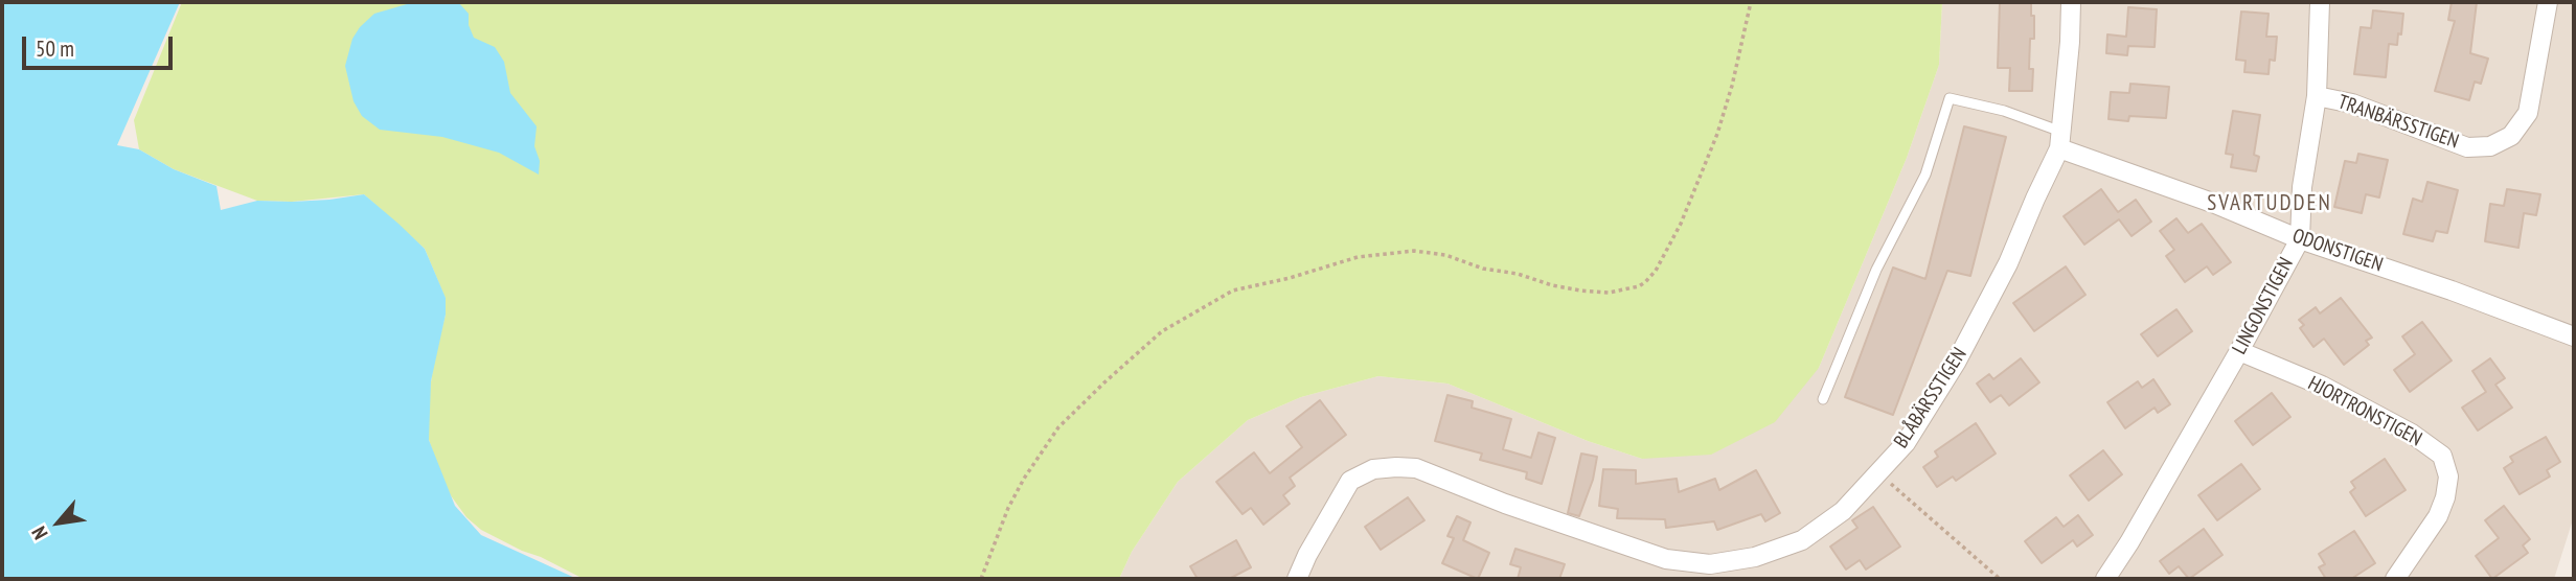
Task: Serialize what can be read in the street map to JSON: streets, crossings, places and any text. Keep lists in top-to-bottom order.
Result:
{
  "streets": {
    "street": [
      "TRANBÄRSSTIGEN",
      "ODONSTIGEN",
      "LINGONSTIGEN",
      "BLÅBÄRSSTIGEN",
      "HJORTRONSTIGEN"
    ]
  },
  "crossings": [
    ["TRANBÄRSSTIGEN", "LINGONSTIGEN"],
    ["ODONSTIGEN", "LINGONSTIGEN"],
    ["ODONSTIGEN", "BLÅBÄRSSTIGEN"],
    ["LINGONSTIGEN", "HJORTRONSTIGEN"]
  ],
  "districts": ["SVARTUDDEN"],
  "scale_bar": "50 m",
  "north": "bottom left"
}
